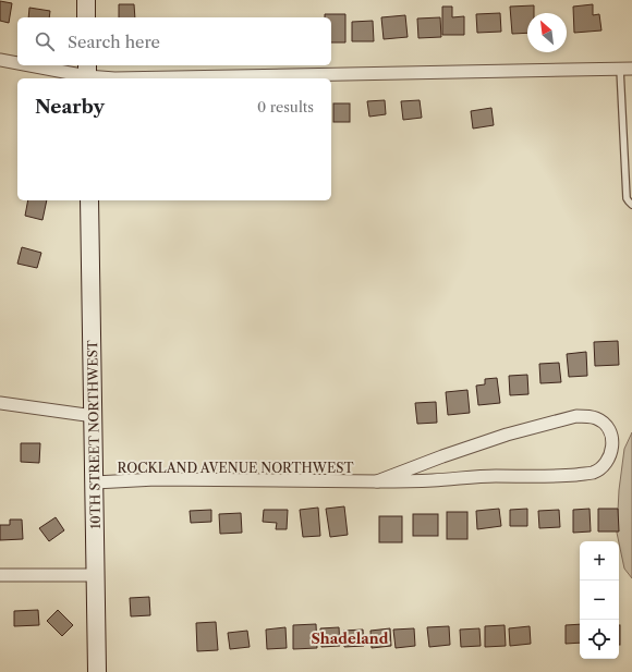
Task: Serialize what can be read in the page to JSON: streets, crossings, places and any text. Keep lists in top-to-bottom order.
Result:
{
  "streets": {
    "main road": ["10TH STREET NORTHWEST"],
    "street": ["ROCKLAND AVENUE NORTHWEST"]
  },
  "crossings": [
    ["10TH STREET NORTHWEST", "ROCKLAND AVENUE NORTHWEST"]
  ],
  "districts": ["Shadeland"],
  "north": "top left",
  "page": {
    "search": "Search here",
    "heading": ["Nearby", "0 results"],
    "map_buttons": ["+", "−"]
  }
}
